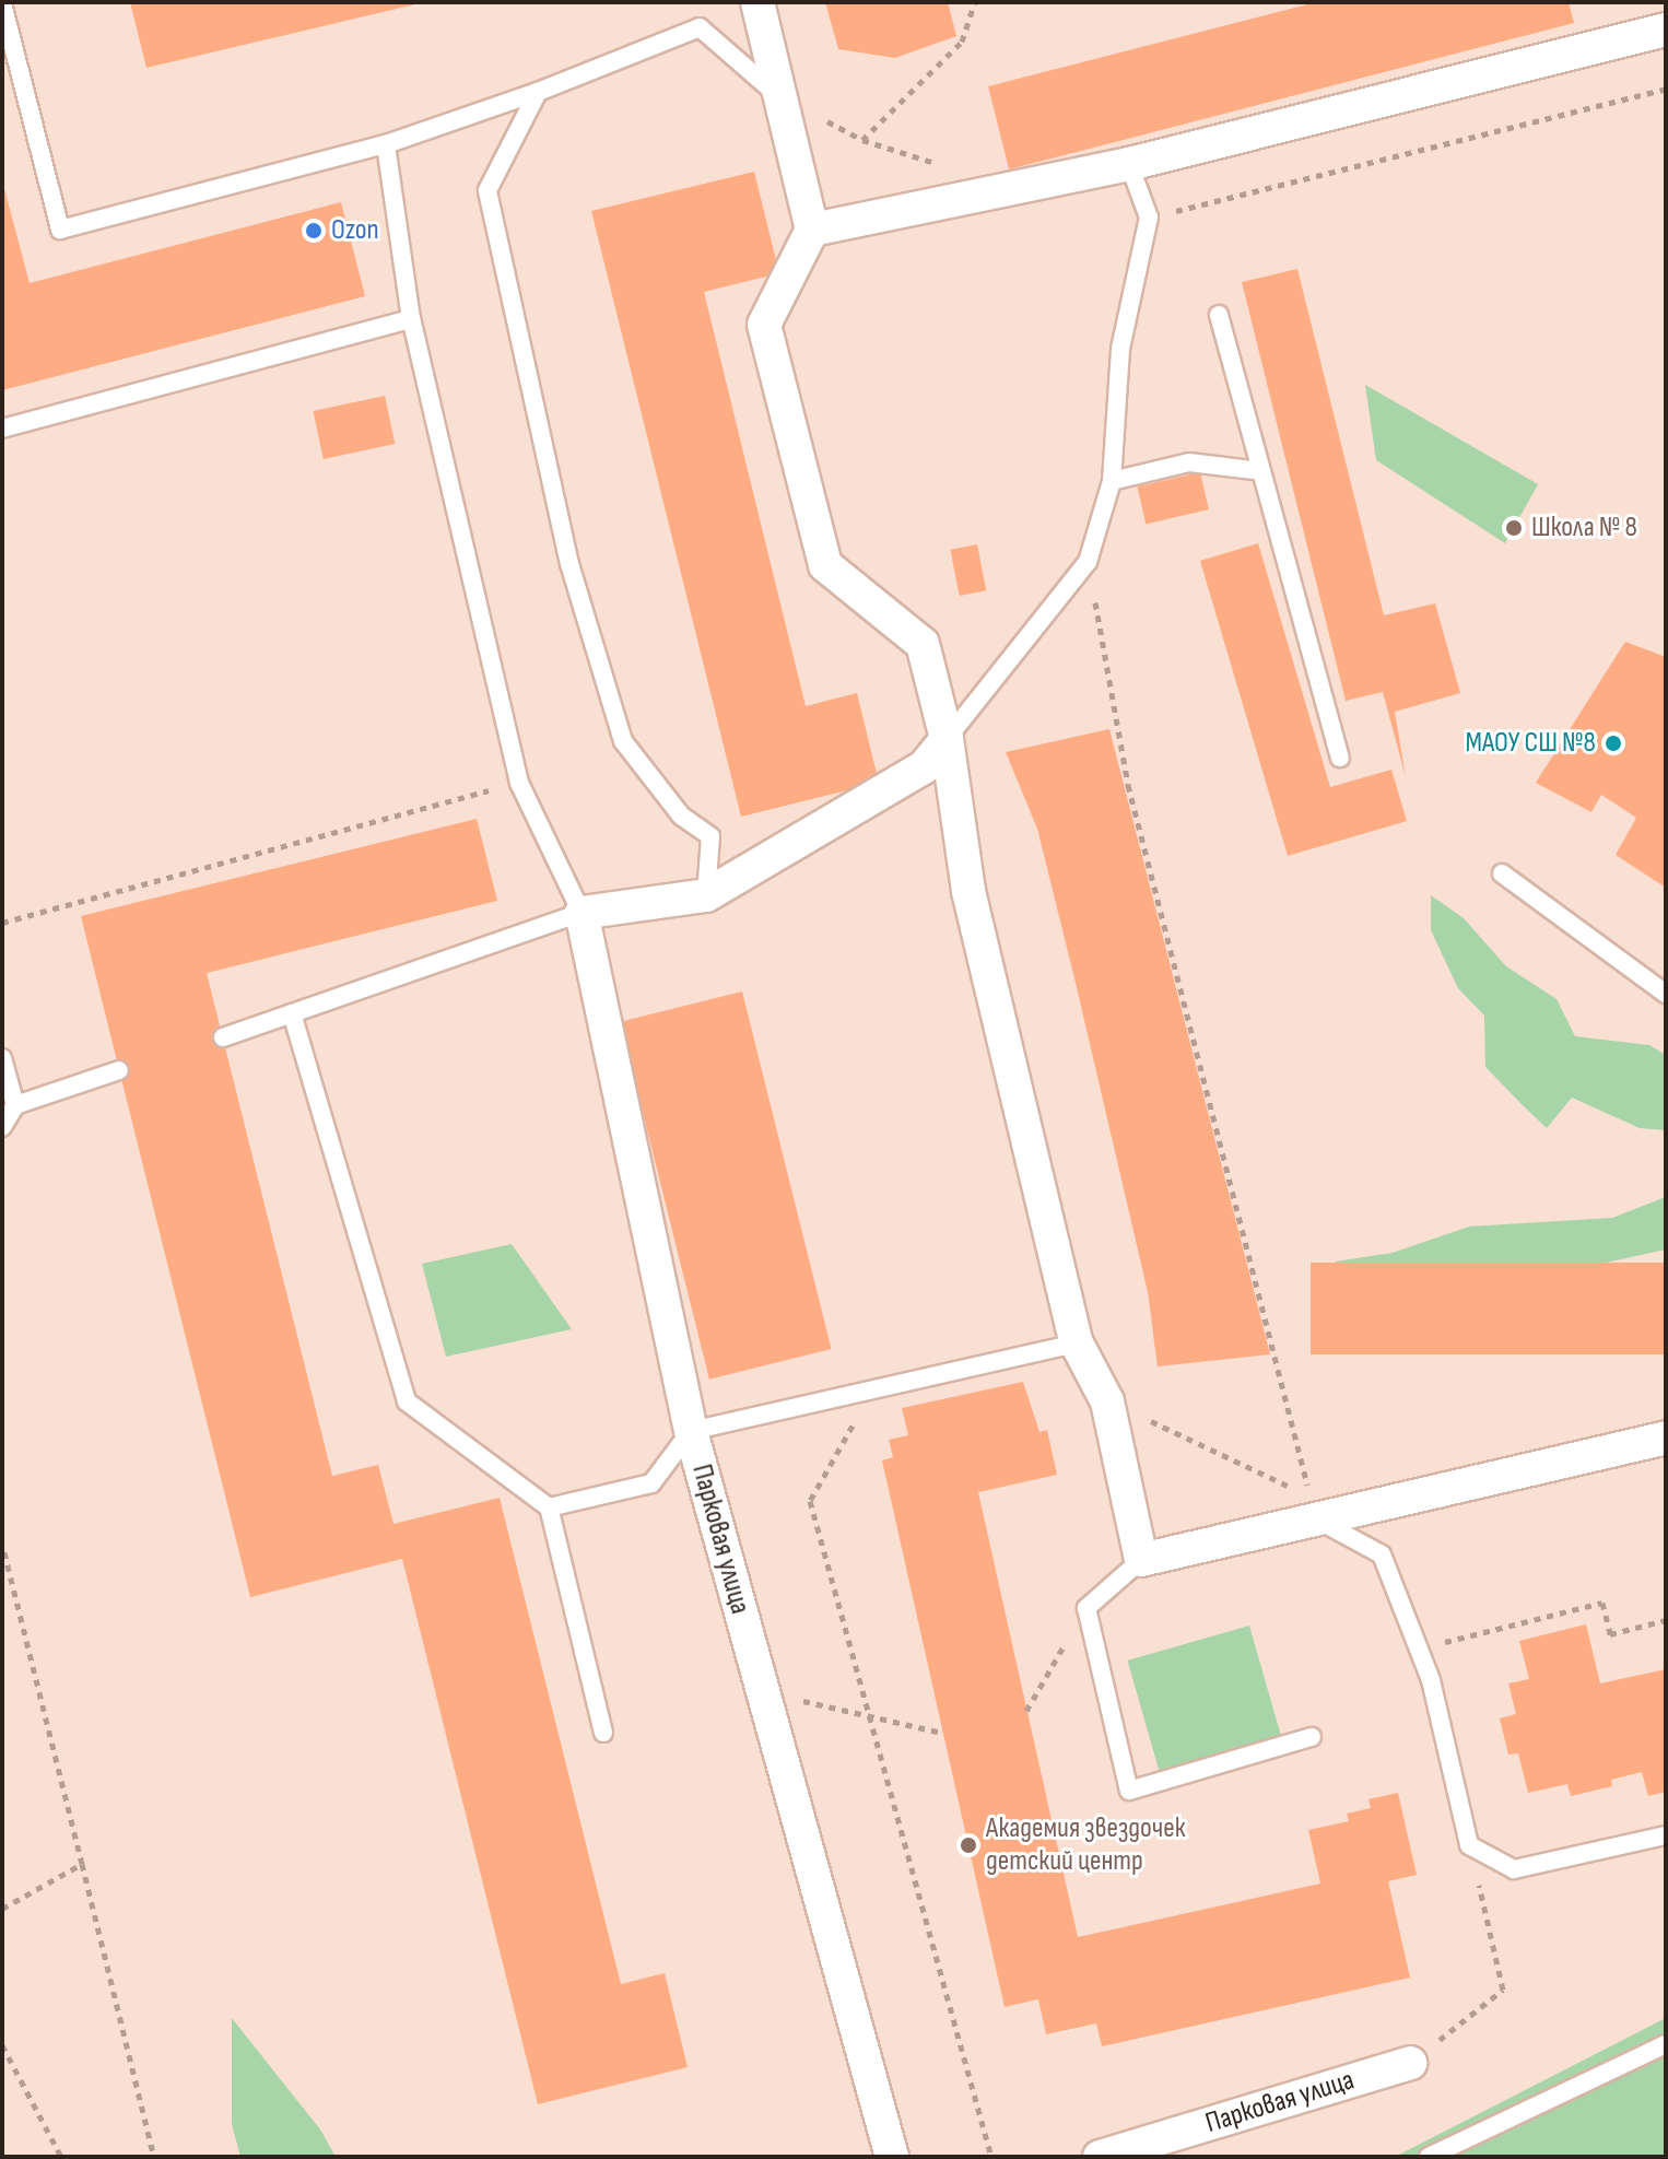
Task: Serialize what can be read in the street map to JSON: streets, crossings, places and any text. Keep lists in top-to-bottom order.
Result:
{
  "streets": {
    "street": ["Парковая улица"]
  },
  "places": [
    "Ozon",
    "Школа № 8",
    "МАОУ СШ №8",
    "Академия звездочек детский центр"
  ]
}
